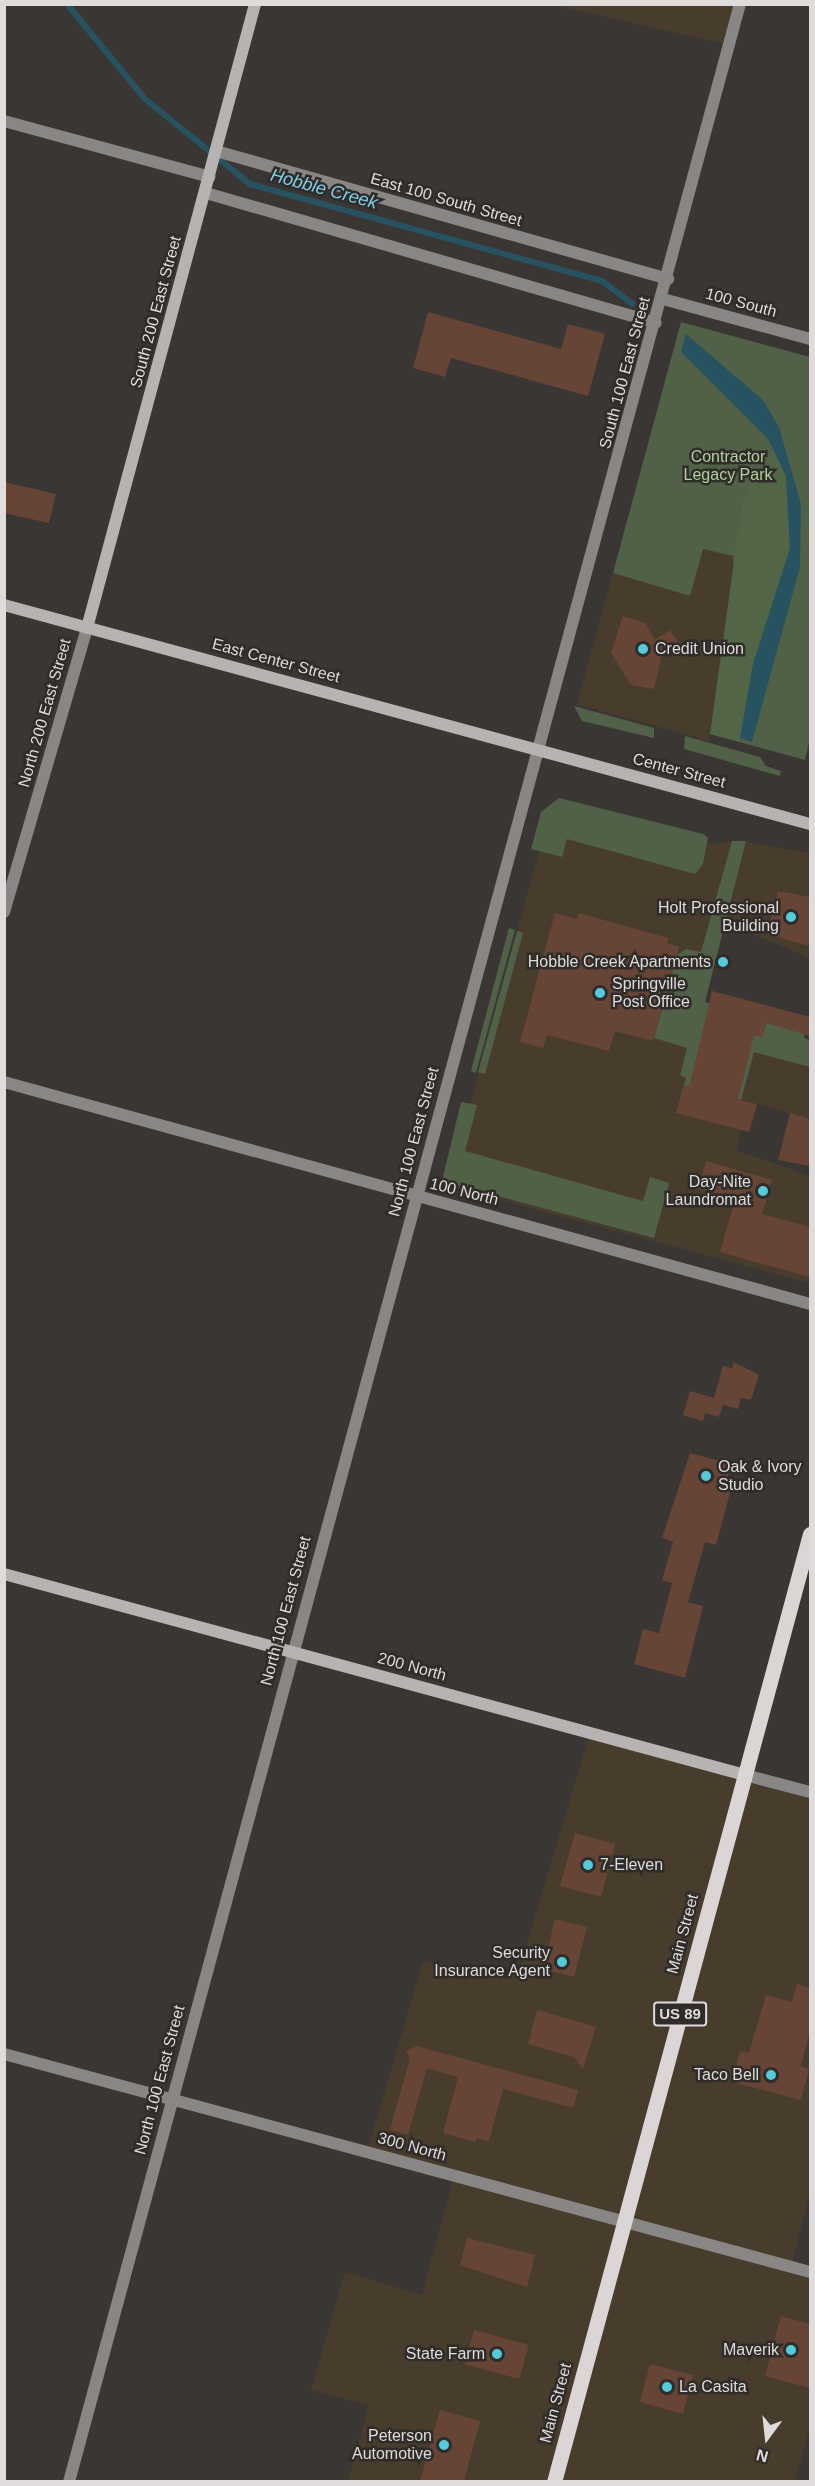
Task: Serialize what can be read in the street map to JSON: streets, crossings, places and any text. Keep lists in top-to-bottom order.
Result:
{
  "streets": {
    "main road": ["Main Street", "US 89"],
    "street": [
      "East 100 South Street",
      "100 South",
      "South 200 East Street",
      "South 100 East Street",
      "East Center Street",
      "North 200 East Street",
      "Center Street",
      "North 100 East Street",
      "100 North",
      "200 North",
      "300 North"
    ]
  },
  "crossings": [
    ["East 100 South Street", "South 200 East Street"],
    ["East 100 South Street", "South 100 East Street"],
    ["100 South", "South 100 East Street"],
    ["South 200 East Street", "East Center Street"],
    ["South 200 East Street", "North 200 East Street"],
    ["South 100 East Street", "East Center Street"],
    ["South 100 East Street", "Center Street"],
    ["South 100 East Street", "North 100 East Street"],
    ["East Center Street", "North 200 East Street"],
    ["East Center Street", "Center Street"],
    ["East Center Street", "North 100 East Street"],
    ["Center Street", "North 100 East Street"],
    ["North 100 East Street", "100 North"],
    ["North 100 East Street", "200 North"],
    ["North 100 East Street", "300 North"],
    ["200 North", "Main Street"],
    ["Main Street", "300 North"]
  ],
  "water": ["Hobble Creek"],
  "parks": ["Contractor Legacy Park"],
  "places": [
    "Credit Union",
    "Holt Professional Building",
    "Hobble Creek Apartments",
    "Springville Post Office",
    "Day-Nite Laundromat",
    "Oak & Ivory Studio",
    "7-Eleven",
    "Security Insurance Agent",
    "Taco Bell",
    "Maverik",
    "State Farm",
    "La Casita",
    "Peterson Automotive"
  ],
  "north": "bottom"
}
